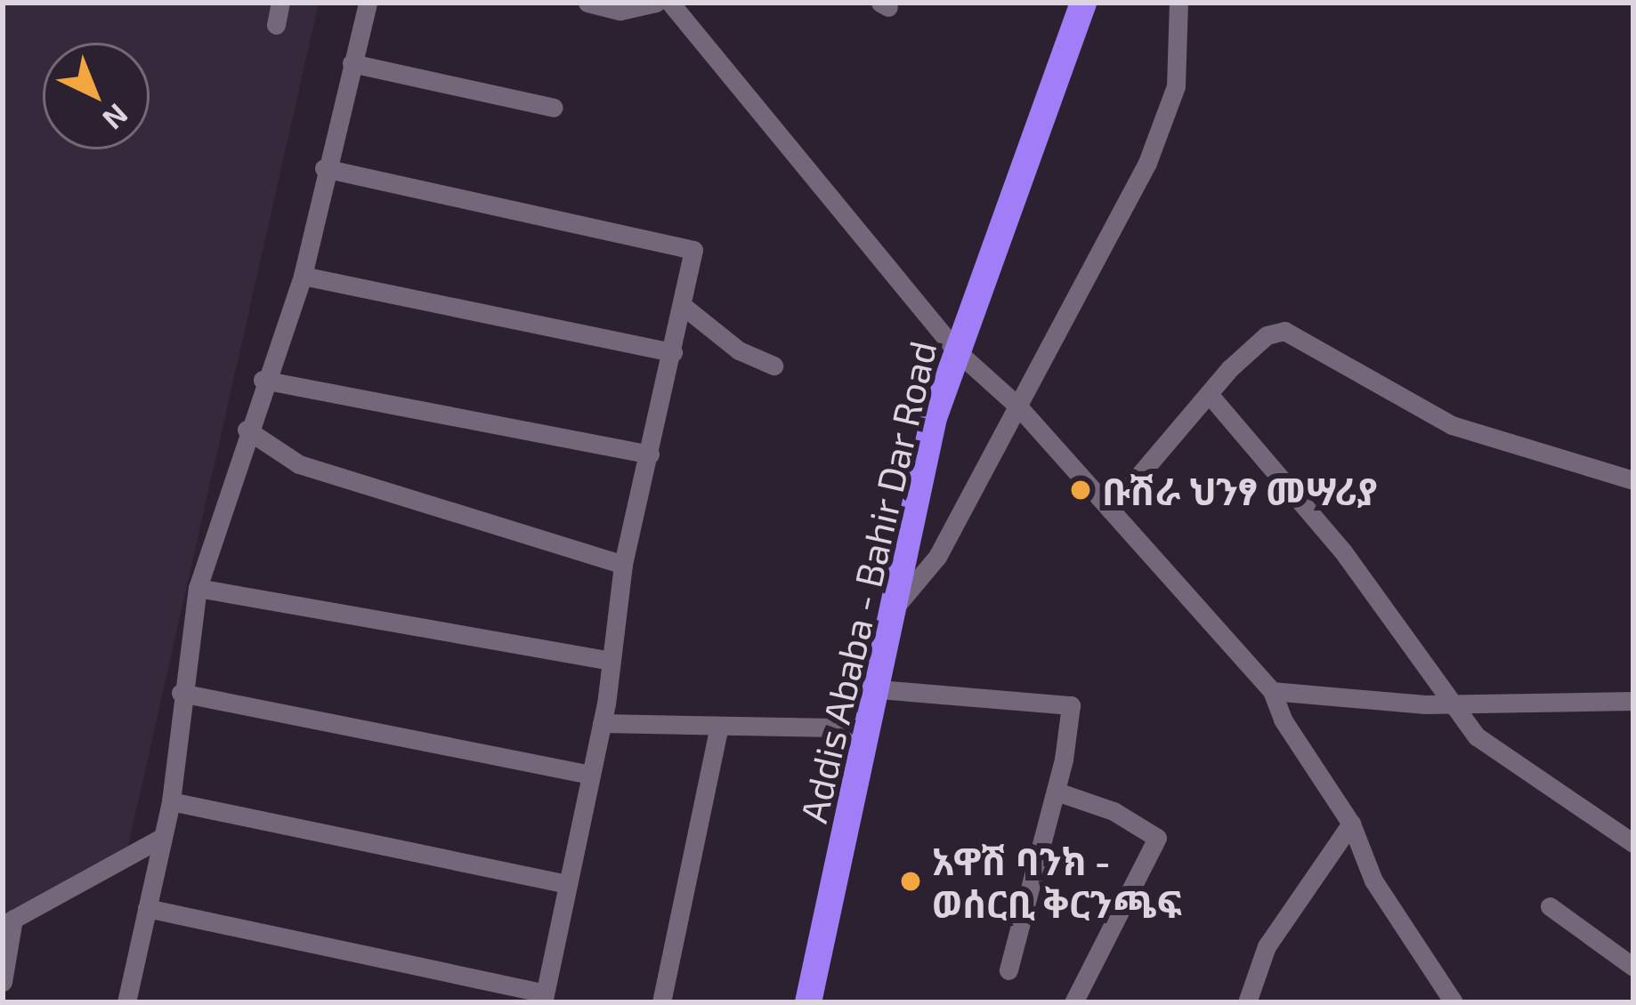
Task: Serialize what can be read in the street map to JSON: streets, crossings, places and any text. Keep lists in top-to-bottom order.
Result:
{
  "streets": {
    "highway": ["Addis Ababa - Bahir Dar Road"]
  },
  "places": ["ቡሽራ ህንፃ መሣሪያ", "አዋሽ ባንክ - ወሰርቢ ቅርንጫፍ"],
  "north": "bottom right"
}
